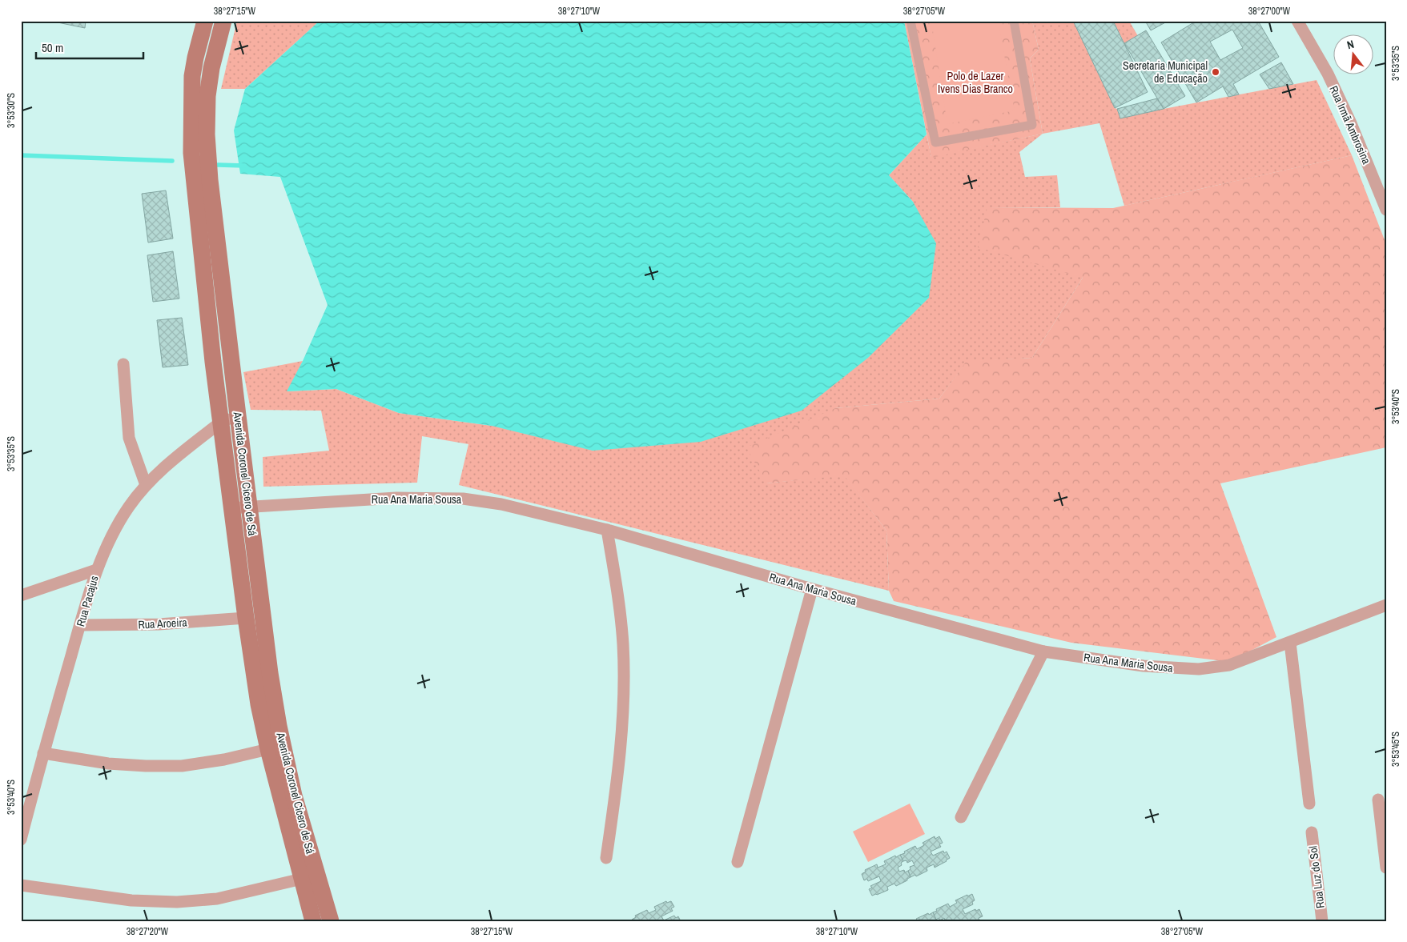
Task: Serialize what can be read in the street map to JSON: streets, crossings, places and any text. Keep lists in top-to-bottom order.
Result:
{
  "streets": {
    "main road": ["Avenida Coronel Cícero de Sá"],
    "street": [
      "Rua Irmã Ambrosina",
      "Rua Ana Maria Sousa",
      "Rua Pacajus",
      "Rua Aroeira",
      "Rua Luz do Sol"
    ]
  },
  "crossings": [
    ["Avenida Coronel Cícero de Sá", "Rua Ana Maria Sousa"],
    ["Avenida Coronel Cícero de Sá", "Rua Pacajus"],
    ["Avenida Coronel Cícero de Sá", "Rua Aroeira"],
    ["Rua Pacajus", "Rua Aroeira"]
  ],
  "parks": ["Polo de Lazer Ivens Dias Branco"],
  "places": ["Secretaria Municipal de Educação"],
  "scale_bar": "50 m",
  "north": "top",
  "coordinates": [
    "38°27'15\"W",
    "38°27'10\"W",
    "38°27'05\"W",
    "38°27'00\"W",
    "3°53'35\"S",
    "3°53'30\"S",
    "3°53'40\"S",
    "3°53'45\"S",
    "38°27'20\"W"
  ]
}
